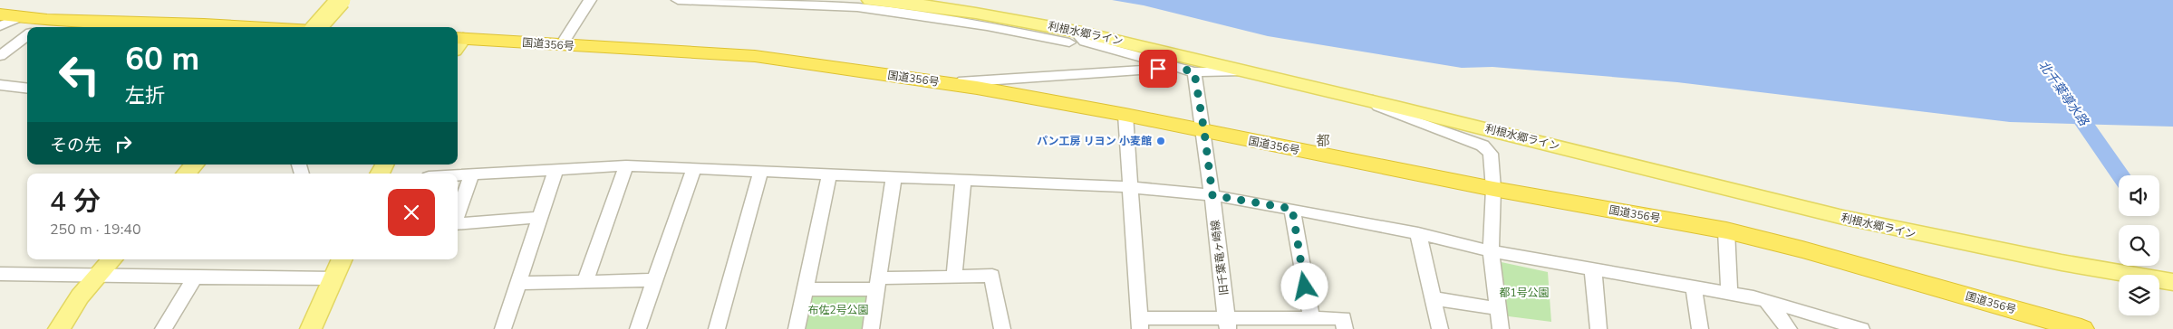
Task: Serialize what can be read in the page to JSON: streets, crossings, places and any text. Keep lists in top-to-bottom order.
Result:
{
  "streets": {
    "highway": ["国道356号"],
    "main road": ["利根水郷ライン"],
    "street": ["旧千葉竜ヶ崎線"]
  },
  "crossings": [
    ["国道356号", "旧千葉竜ヶ崎線"]
  ],
  "districts": ["都"],
  "water": ["北千葉導水路"],
  "parks": ["都1号公園", "布佐2号公園"],
  "places": ["パン工房 リヨン 小麦館"],
  "page": {
    "turn": ["60 m", "左折"],
    "then": "その先",
    "heading": ["4 分", "250 m · 19:40"]
  }
}
